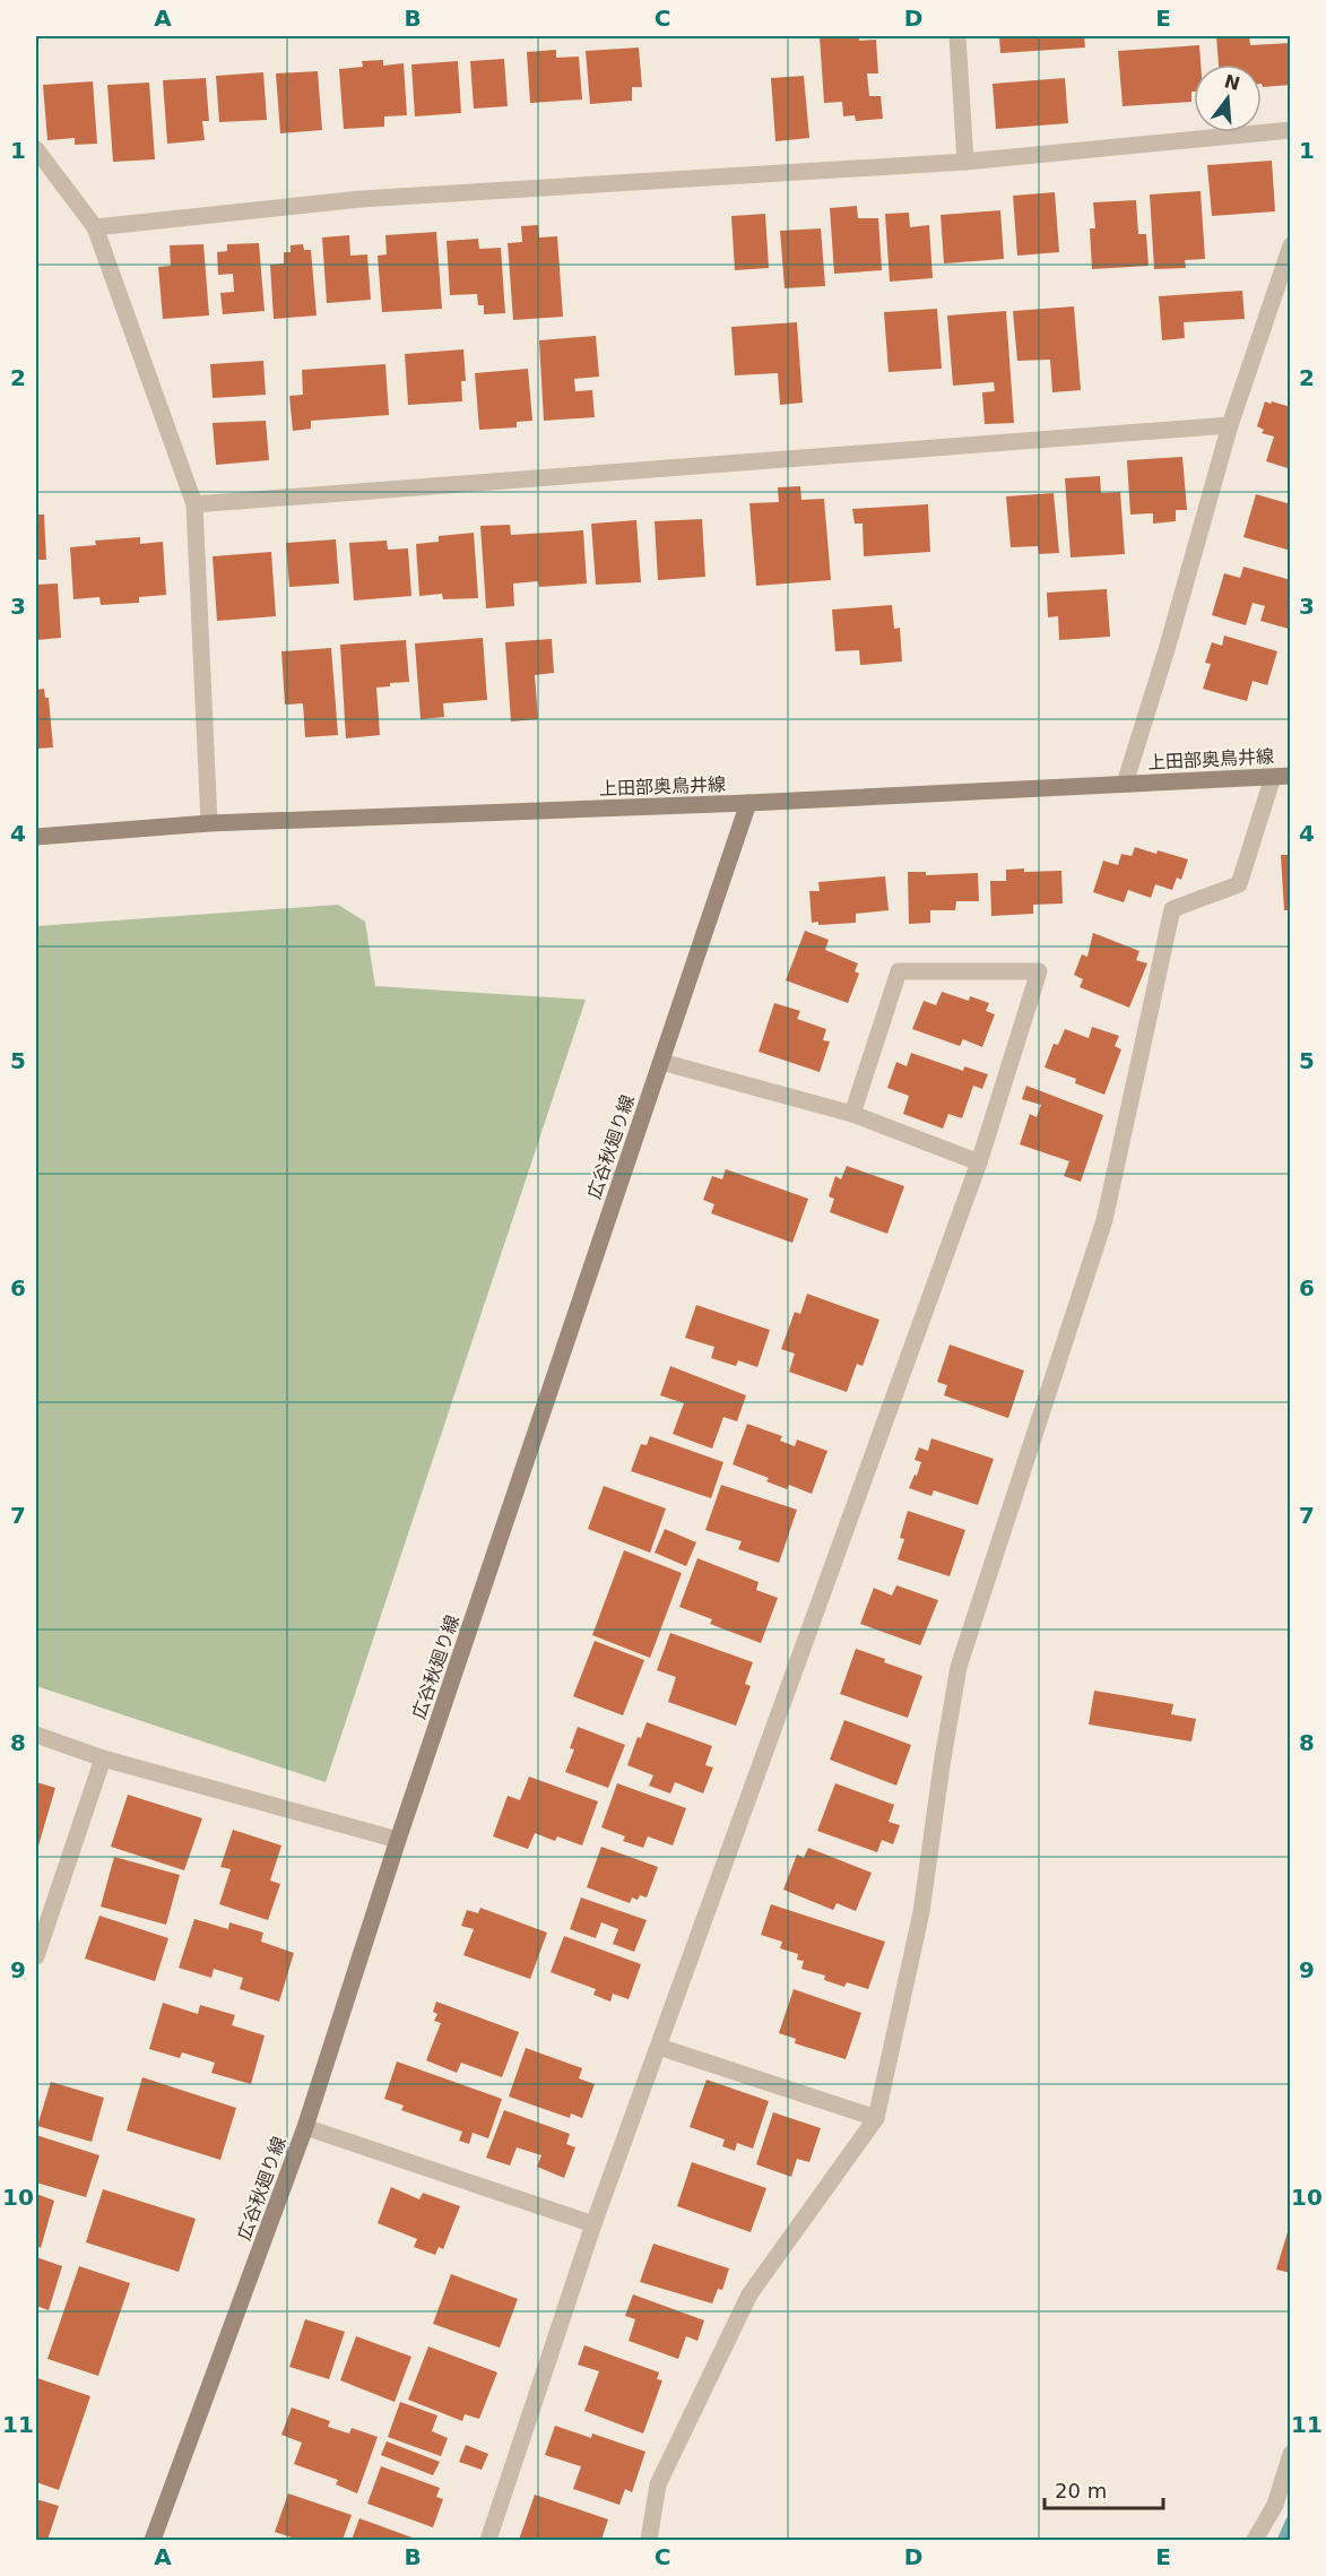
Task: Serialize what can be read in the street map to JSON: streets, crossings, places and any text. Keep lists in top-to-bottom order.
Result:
{
  "streets": {
    "street": ["上田部奥鳥井線", "広谷秋廻り線"]
  },
  "crossings": [
    ["上田部奥鳥井線", "広谷秋廻り線"]
  ],
  "scale_bar": "20 m",
  "north": "top",
  "grid": {
    "columns": [
      "A",
      "B",
      "C",
      "D",
      "E"
    ],
    "rows": [
      "1",
      "2",
      "3",
      "4",
      "5",
      "6",
      "7",
      "8",
      "9",
      "10",
      "11"
    ]
  }
}
